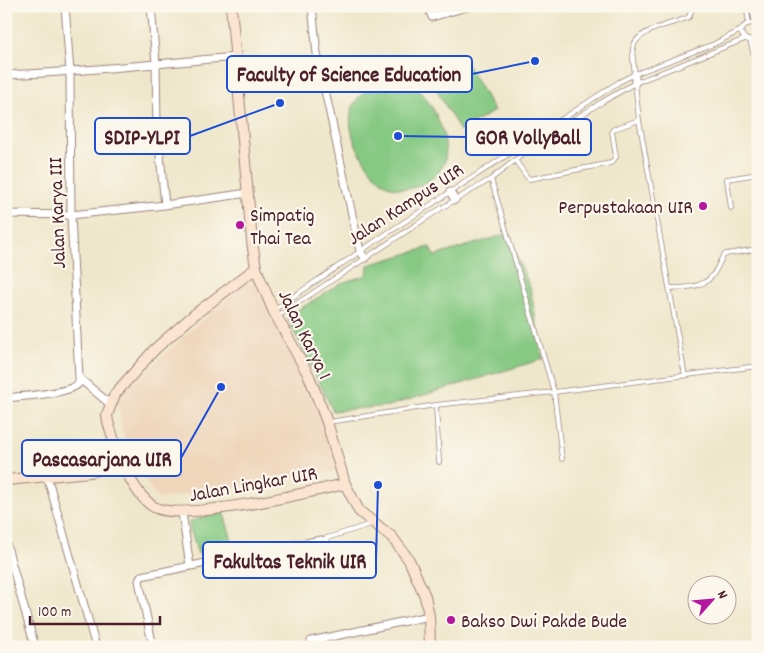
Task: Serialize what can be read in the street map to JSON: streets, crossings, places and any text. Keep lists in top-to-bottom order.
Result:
{
  "streets": {
    "street": ["Jalan Karya III", "Jalan Karya 1", "Jalan Lingkar UIR"],
    "lane": ["Jalan Kampus UIR"]
  },
  "crossings": [
    ["Jalan Kampus UIR", "Jalan Karya 1"],
    ["Jalan Karya 1", "Jalan Lingkar UIR"]
  ],
  "places": [
    "Faculty of Science Education",
    "SDIP-YLPI",
    "GOR VollyBall",
    "Perpustakaan UIR",
    "Simpatig Thai Tea",
    "Pascasarjana UIR",
    "Fakultas Teknik UIR",
    "Bakso Dwi Pakde Bude"
  ],
  "scale_bar": "100 m",
  "north": "top right"
}
